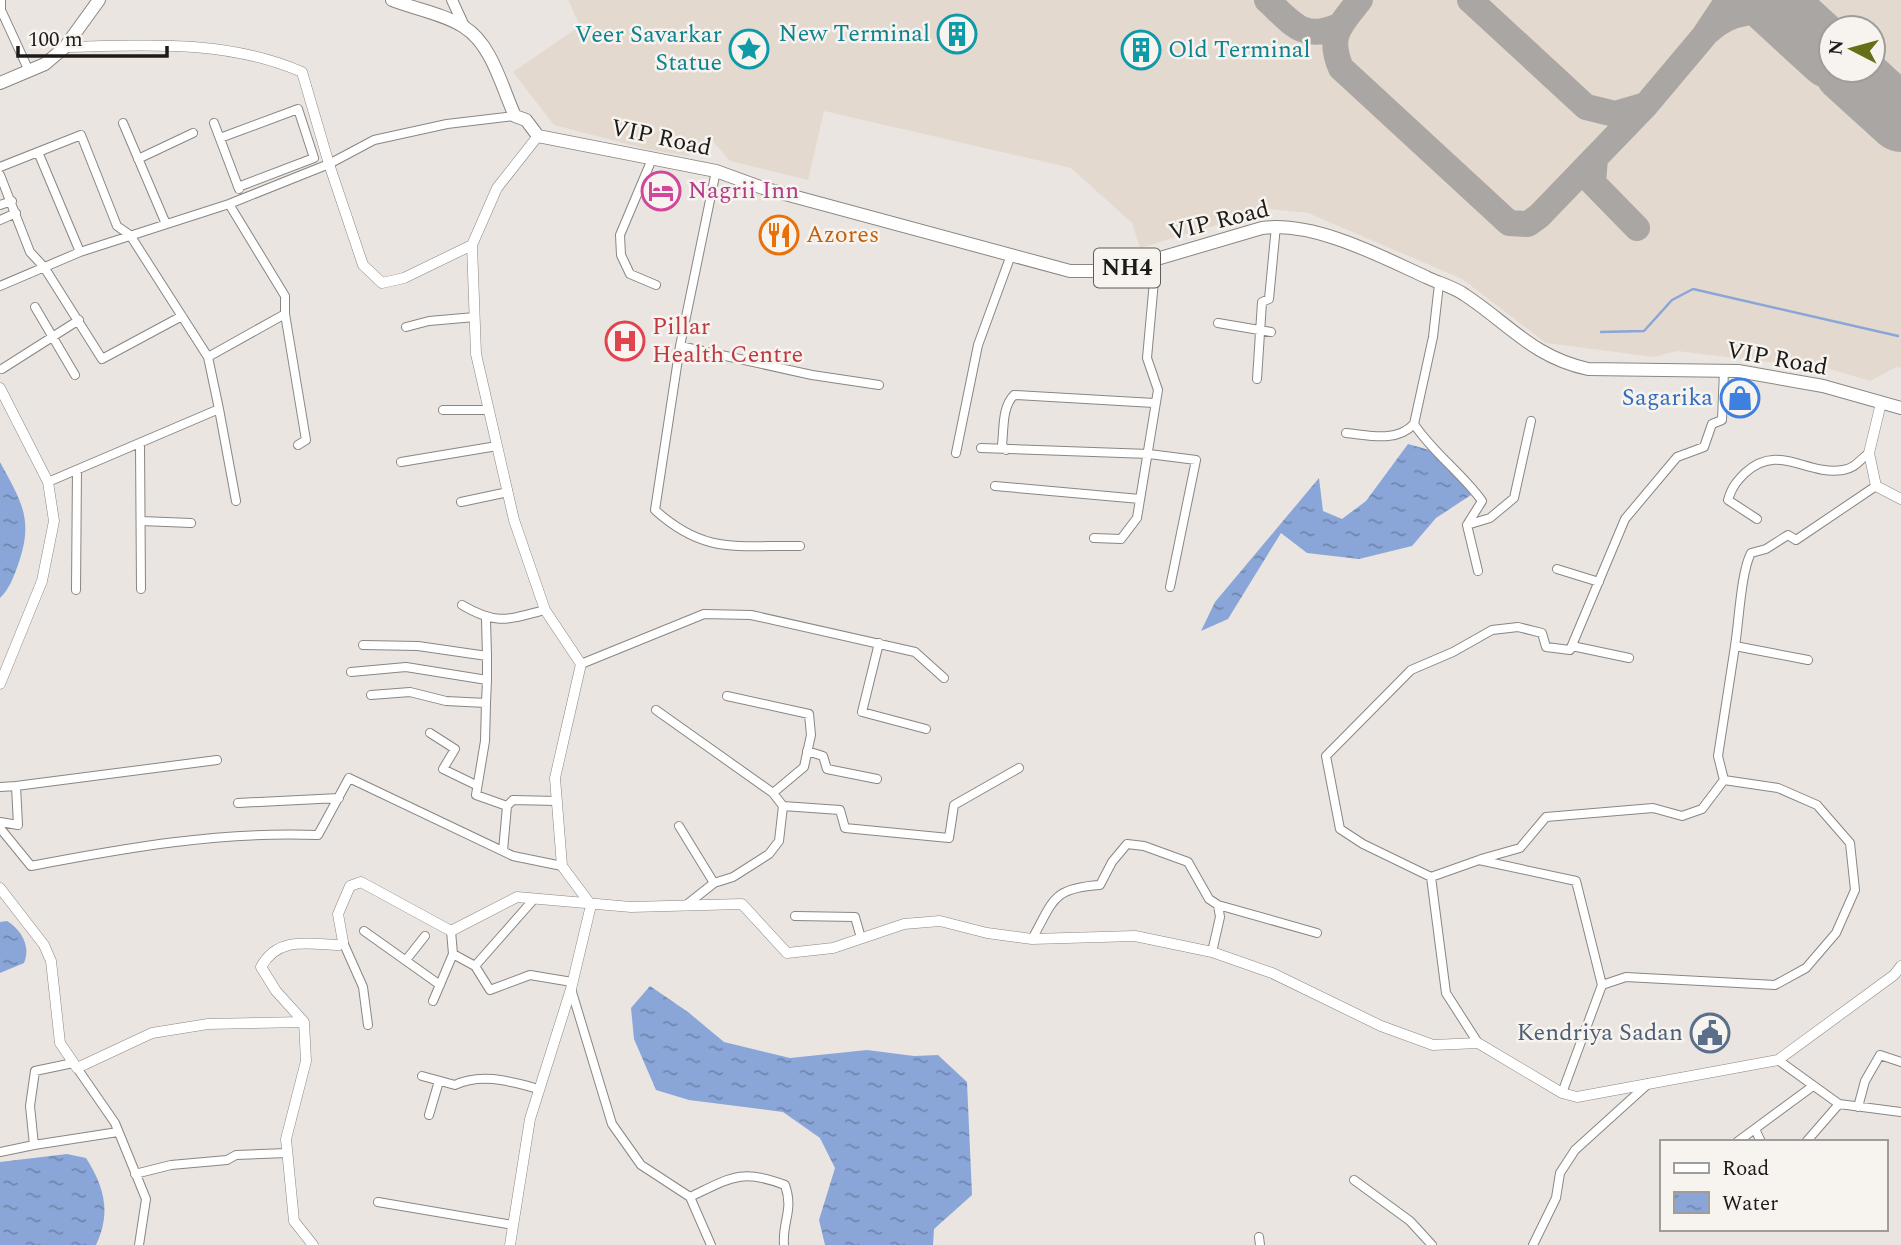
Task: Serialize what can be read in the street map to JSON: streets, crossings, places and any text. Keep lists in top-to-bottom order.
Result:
{
  "streets": {
    "highway": ["VIP Road", "NH4"]
  },
  "places": {
    "building": ["New Terminal", "Old Terminal"],
    "place": ["Veer Savarkar Statue"],
    "hotel": ["Nagrii Inn"],
    "restaurant": ["Azores"],
    "hospital": ["Pillar Health Centre"],
    "shop": ["Sagarika"],
    "public building": ["Kendriya Sadan"]
  },
  "legend": ["Road", "Water"],
  "scale_bar": "100 m",
  "north": "left"
}
